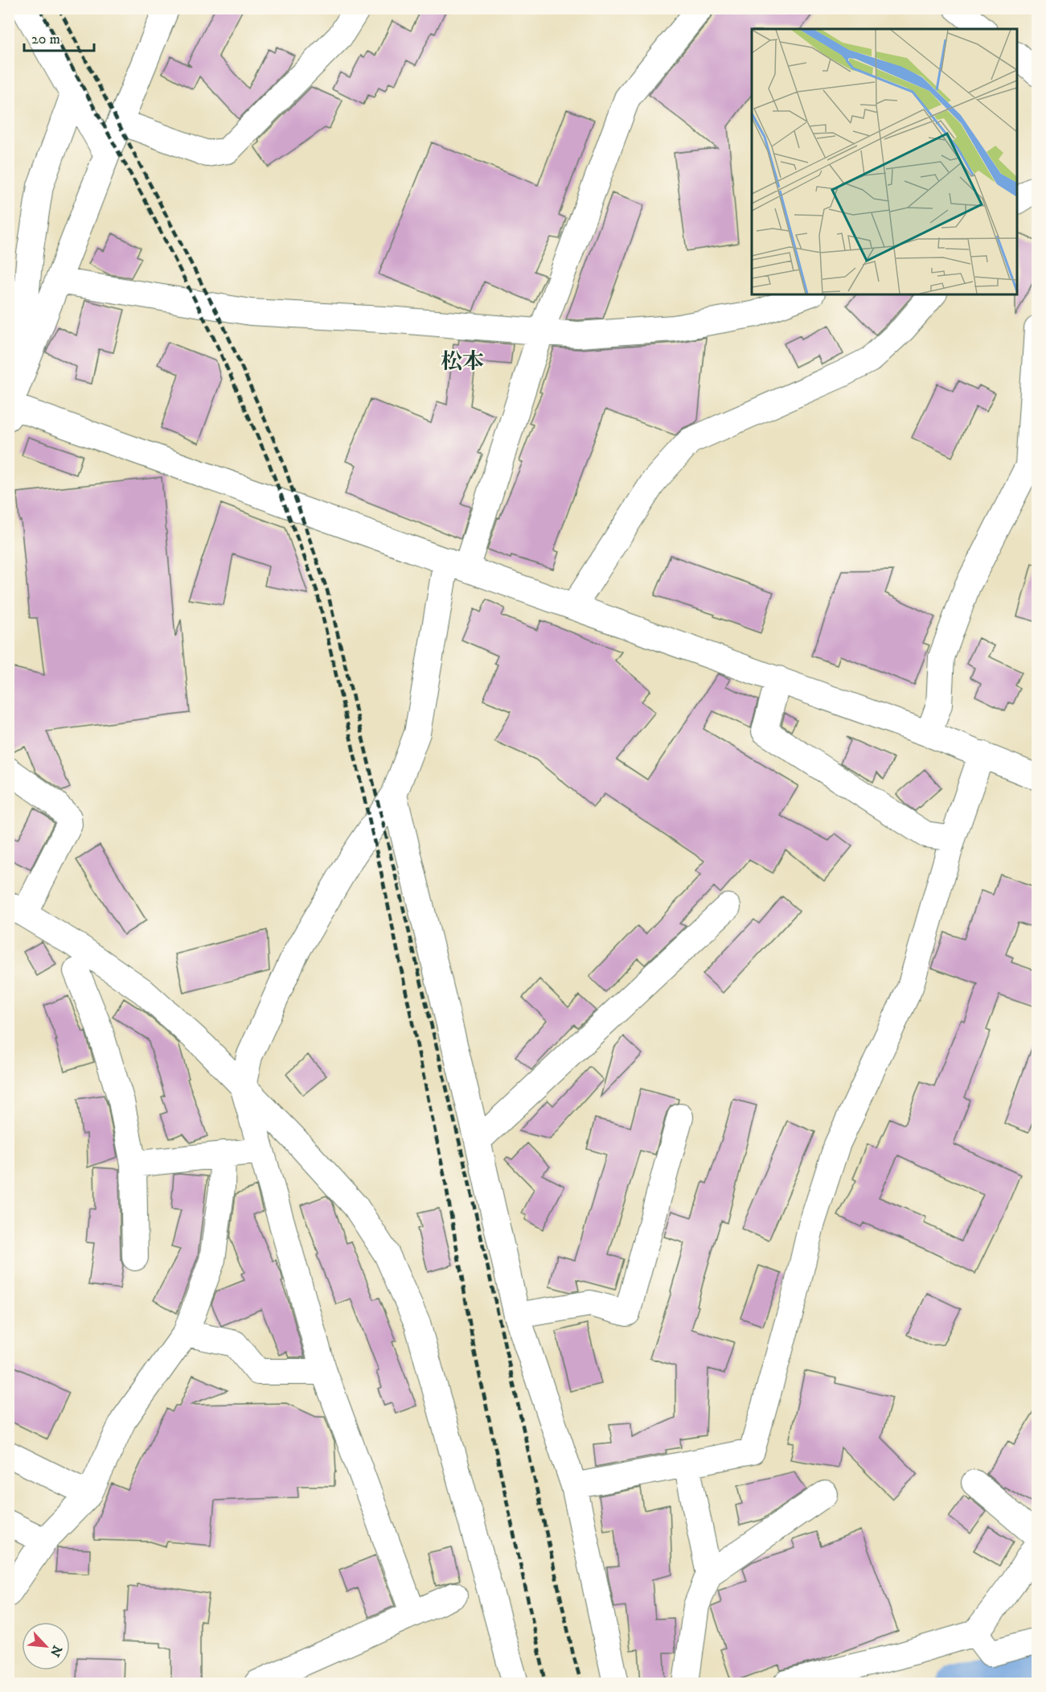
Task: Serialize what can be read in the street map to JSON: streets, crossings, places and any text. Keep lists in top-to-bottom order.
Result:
{
  "districts": ["松本"],
  "scale_bar": "20 m",
  "north": "bottom right"
}
